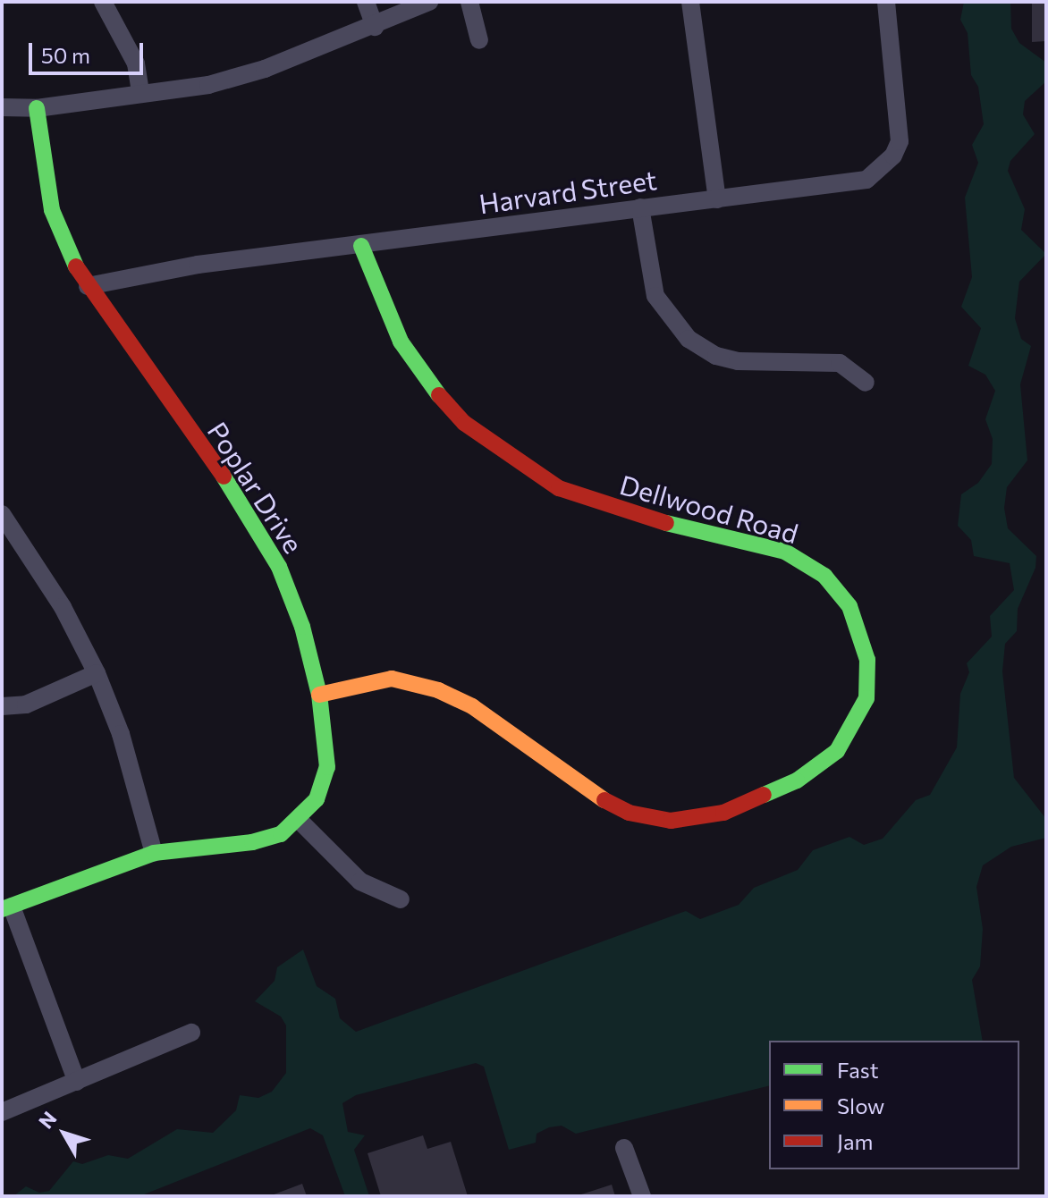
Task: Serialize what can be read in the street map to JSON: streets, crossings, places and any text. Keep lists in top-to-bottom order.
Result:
{
  "streets": {
    "street": ["Harvard Street", "Poplar Drive", "Dellwood Road"]
  },
  "crossings": [
    ["Harvard Street", "Poplar Drive"],
    ["Harvard Street", "Dellwood Road"],
    ["Poplar Drive", "Dellwood Road"]
  ],
  "legend": ["Fast", "Slow", "Jam"],
  "scale_bar": "50 m",
  "north": "top left"
}
